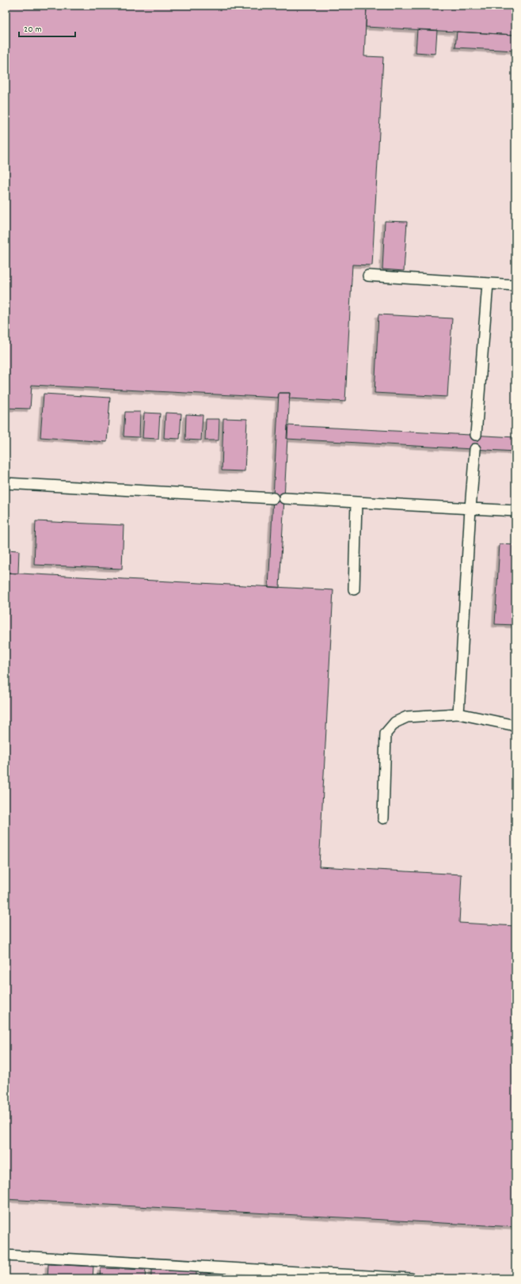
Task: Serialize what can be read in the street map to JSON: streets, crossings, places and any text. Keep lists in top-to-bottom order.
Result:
{
  "scale_bar": "20 m"
}
